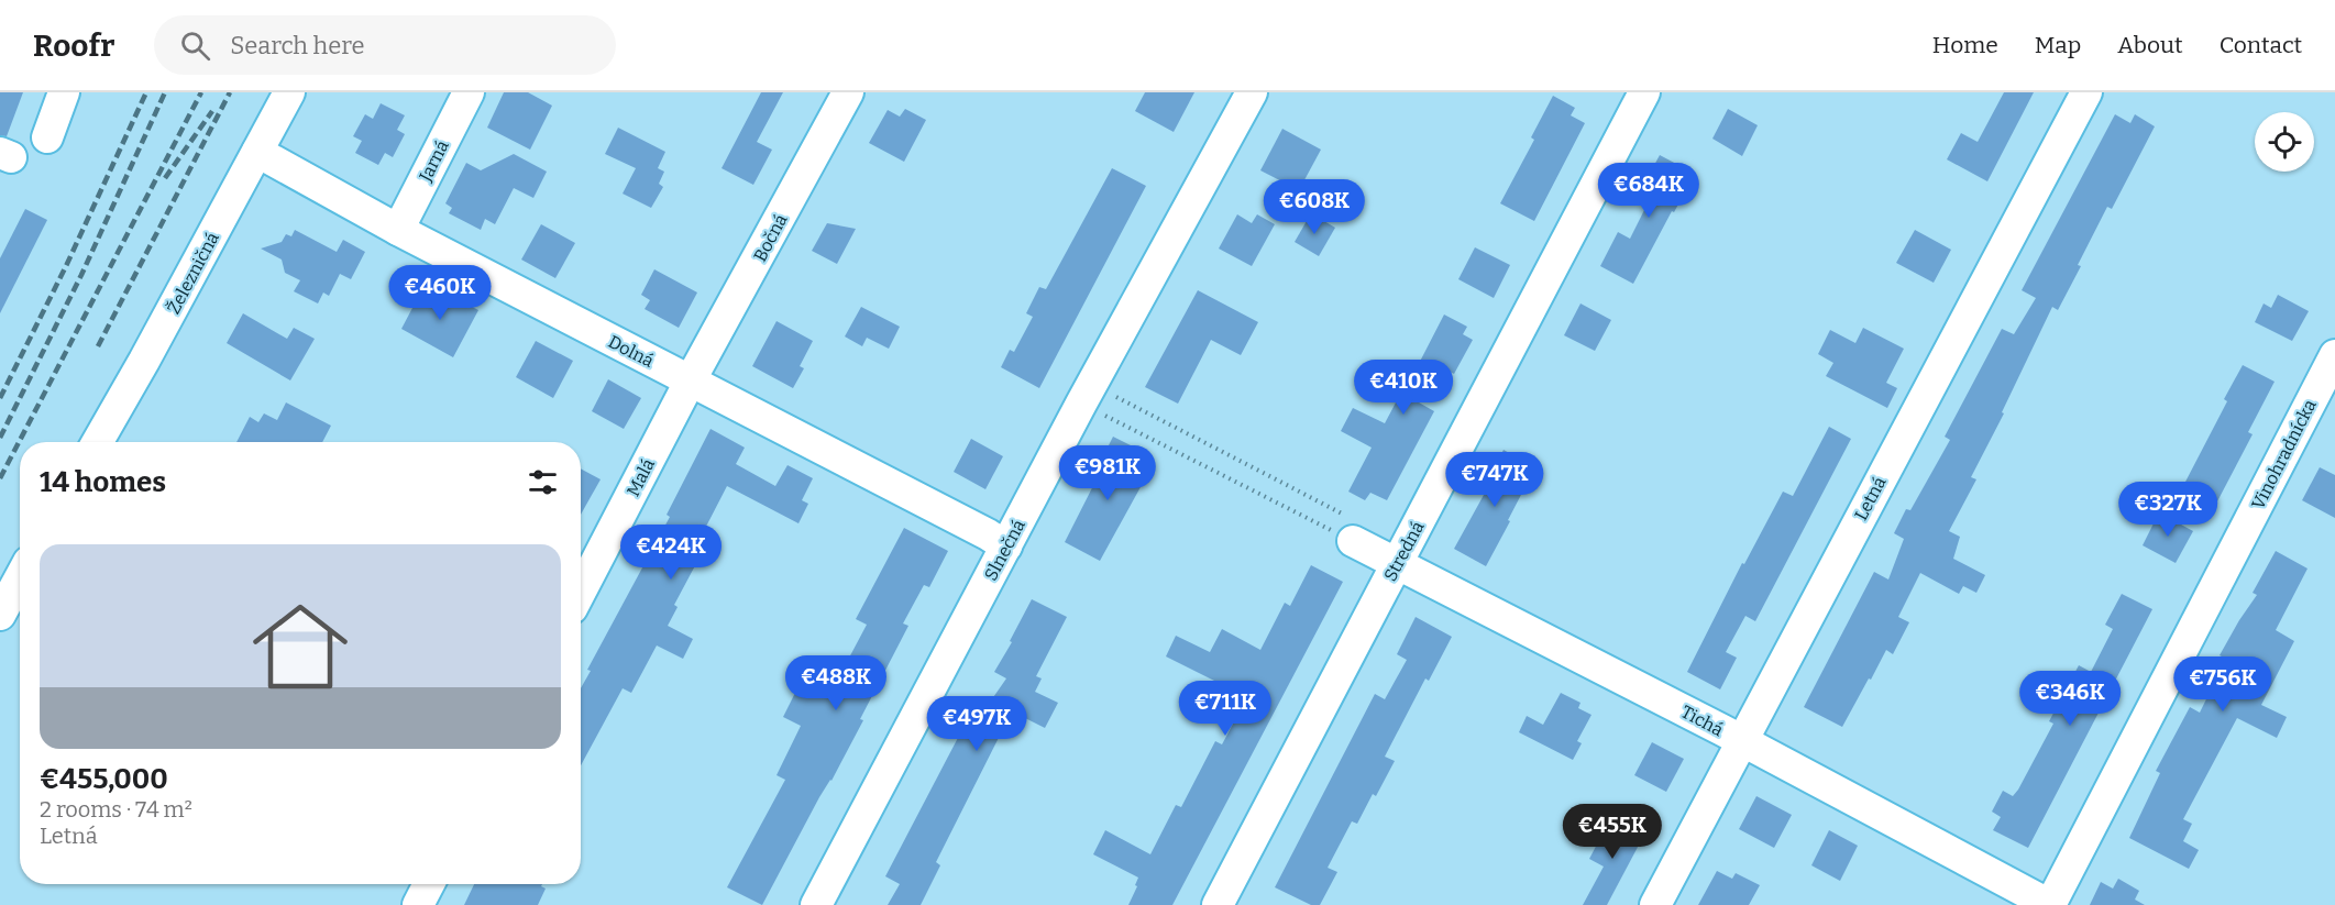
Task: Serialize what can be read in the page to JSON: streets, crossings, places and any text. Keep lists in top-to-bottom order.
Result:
{
  "streets": {
    "street": [
      "Jarná",
      "Bočná",
      "Železničná",
      "Dolná",
      "Vinohradnícka",
      "Malá",
      "Letná",
      "Slnečná",
      "Stredná",
      "Tichá"
    ]
  },
  "crossings": [
    ["Jarná", "Dolná"],
    ["Bočná", "Dolná"],
    ["Bočná", "Malá"],
    ["Železničná", "Dolná"],
    ["Dolná", "Malá"],
    ["Dolná", "Slnečná"],
    ["Vinohradnícka", "Tichá"],
    ["Letná", "Tichá"],
    ["Stredná", "Tichá"]
  ],
  "page": {
    "header": "Roofr",
    "search": "Search here",
    "nav": [
      "Home",
      "Map",
      "About",
      "Contact"
    ],
    "price": [
      "€684K",
      "€608K",
      "€460K",
      "€410K",
      "€981K",
      "€747K",
      "€327K",
      "€424K",
      "€488K",
      "€756K",
      "€346K",
      "€711K",
      "€497K",
      "€455K"
    ],
    "heading": "14 homes",
    "list": [
      {
        "name": "€455,000",
        "note": "2 rooms · 74 m² · Letná"
      }
    ]
  }
}
